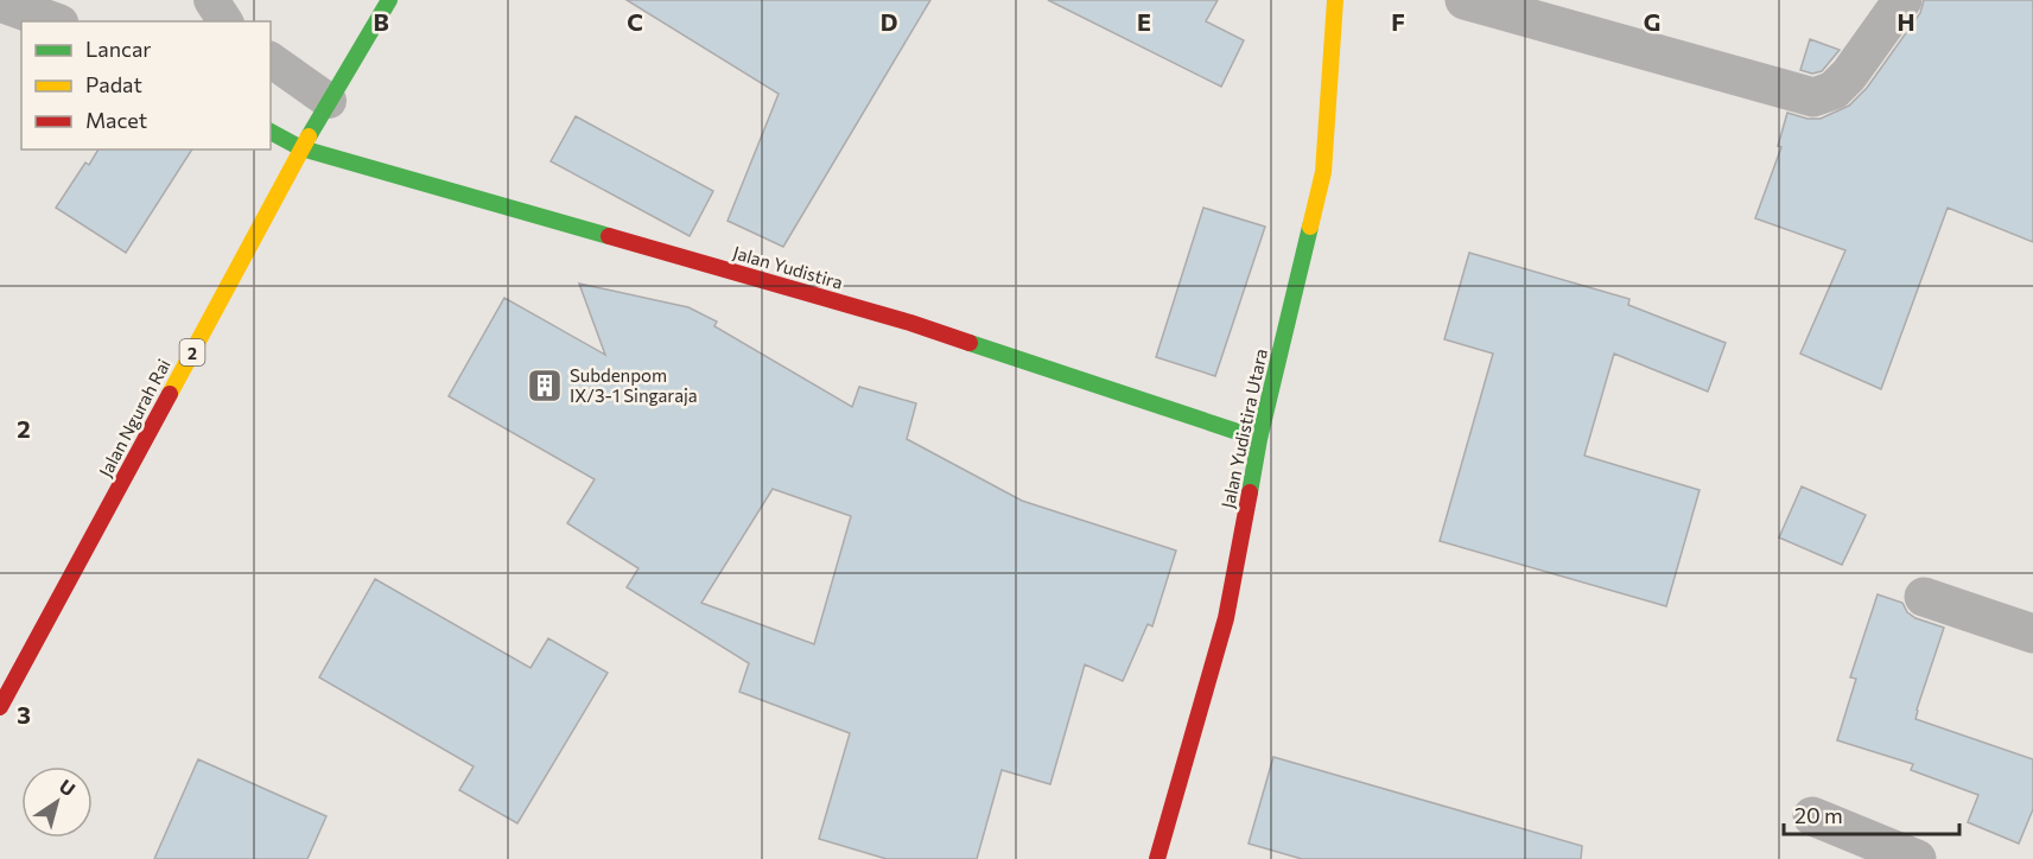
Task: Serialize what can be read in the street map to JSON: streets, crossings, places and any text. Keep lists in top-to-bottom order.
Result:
{
  "streets": {
    "main road": [
      "Jalan Yudistira",
      "2",
      "Jalan Ngurah Rai",
      "Jalan Yudistira Utara"
    ]
  },
  "crossings": [
    ["Jalan Yudistira", "Jalan Ngurah Rai"],
    ["Jalan Yudistira", "Jalan Yudistira Utara"]
  ],
  "places": {
    "building": ["Subdenpom IX/3-1 Singaraja"]
  },
  "legend": ["Lancar", "Padat", "Macet"],
  "scale_bar": "20 m",
  "north": "top right",
  "grid": {
    "columns": [
      "B",
      "C",
      "D",
      "E",
      "F",
      "G",
      "H"
    ],
    "rows": ["2", "3"]
  }
}
